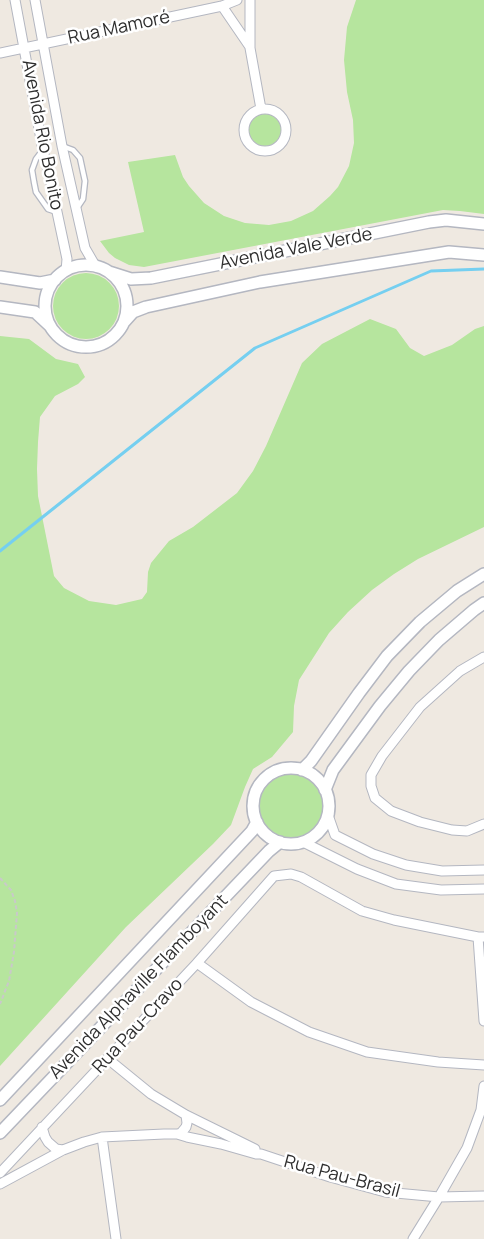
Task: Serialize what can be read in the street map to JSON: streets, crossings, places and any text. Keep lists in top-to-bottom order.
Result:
{
  "streets": {
    "street": [
      "Rua Mamoré",
      "Avenida Rio Bonito",
      "Avenida Vale Verde",
      "Avenida Alphaville Flamboyant",
      "Rua Pau-Cravo",
      "Rua Pau-Brasil"
    ]
  },
  "crossings": [
    ["Rua Mamoré", "Avenida Rio Bonito"],
    ["Avenida Rio Bonito", "Avenida Vale Verde"],
    ["Rua Pau-Cravo", "Rua Pau-Brasil"]
  ]
}
